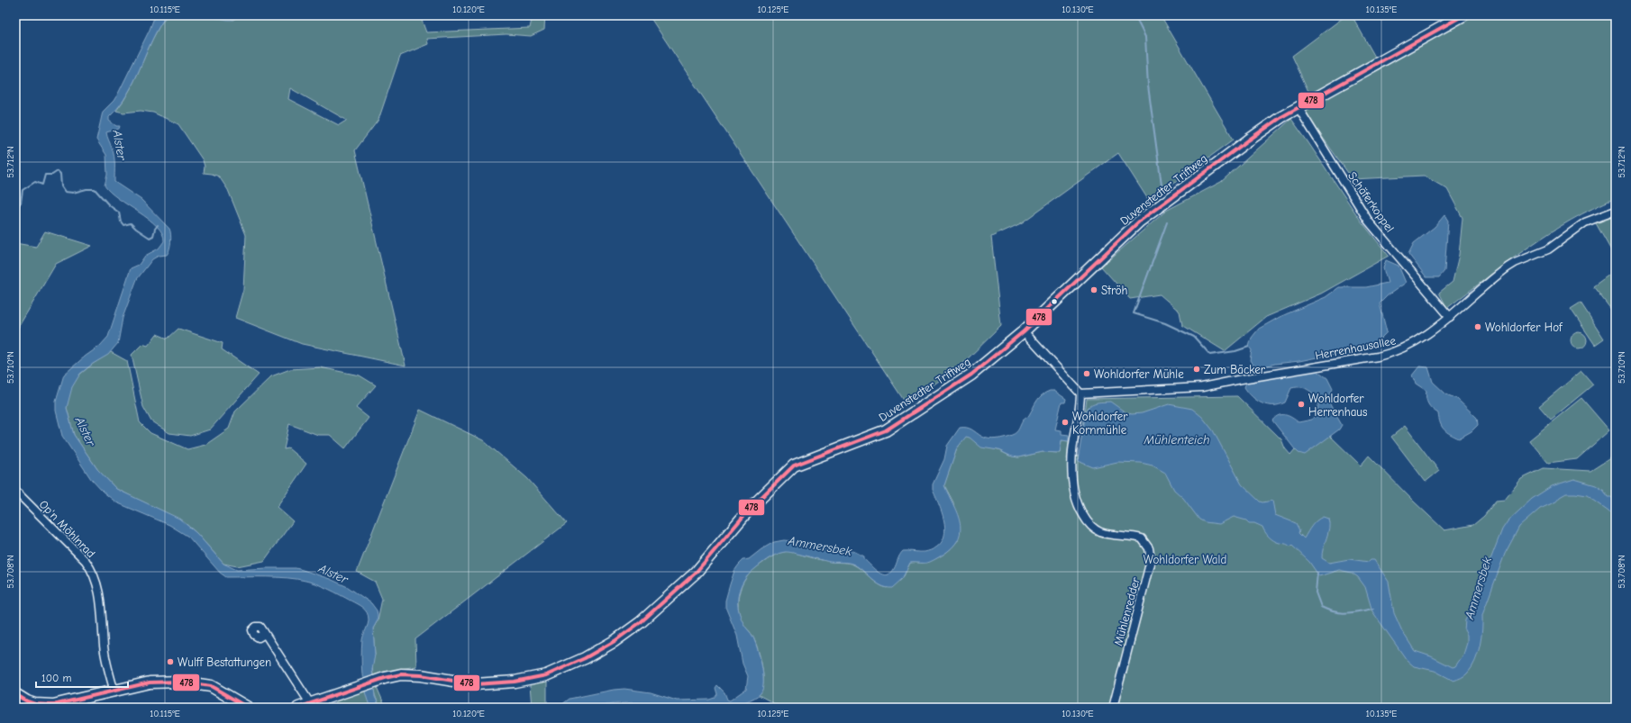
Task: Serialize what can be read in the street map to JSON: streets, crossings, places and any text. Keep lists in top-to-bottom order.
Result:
{
  "streets": {
    "street": [
      "Duvenstedter Triftweg",
      "Schäferkoppel",
      "Herrenhausallee",
      "Op'n Möhlnrad",
      "Mühlenredder"
    ]
  },
  "crossings": [
    ["Duvenstedter Triftweg", "Schäferkoppel"],
    ["Schäferkoppel", "Herrenhausallee"],
    ["Herrenhausallee", "Mühlenredder"]
  ],
  "water": ["Alster", "Mühlenteich", "Ammersbek"],
  "parks": ["Wohldorfer Wald"],
  "places": [
    "Ströh",
    "Wohldorfer Hof",
    "Zum Bäcker",
    "Wohldorfer Mühle",
    "Wohldorfer Herrenhaus",
    "Wohldorfer Kornmühle",
    "Wulff Bestattungen"
  ],
  "lines": ["transit line 478"],
  "scale_bar": "100 m",
  "coordinates": [
    "10.115°E",
    "10.120°E",
    "10.125°E",
    "10.130°E",
    "10.135°E",
    "53.712°N",
    "53.710°N",
    "53.708°N"
  ]
}
